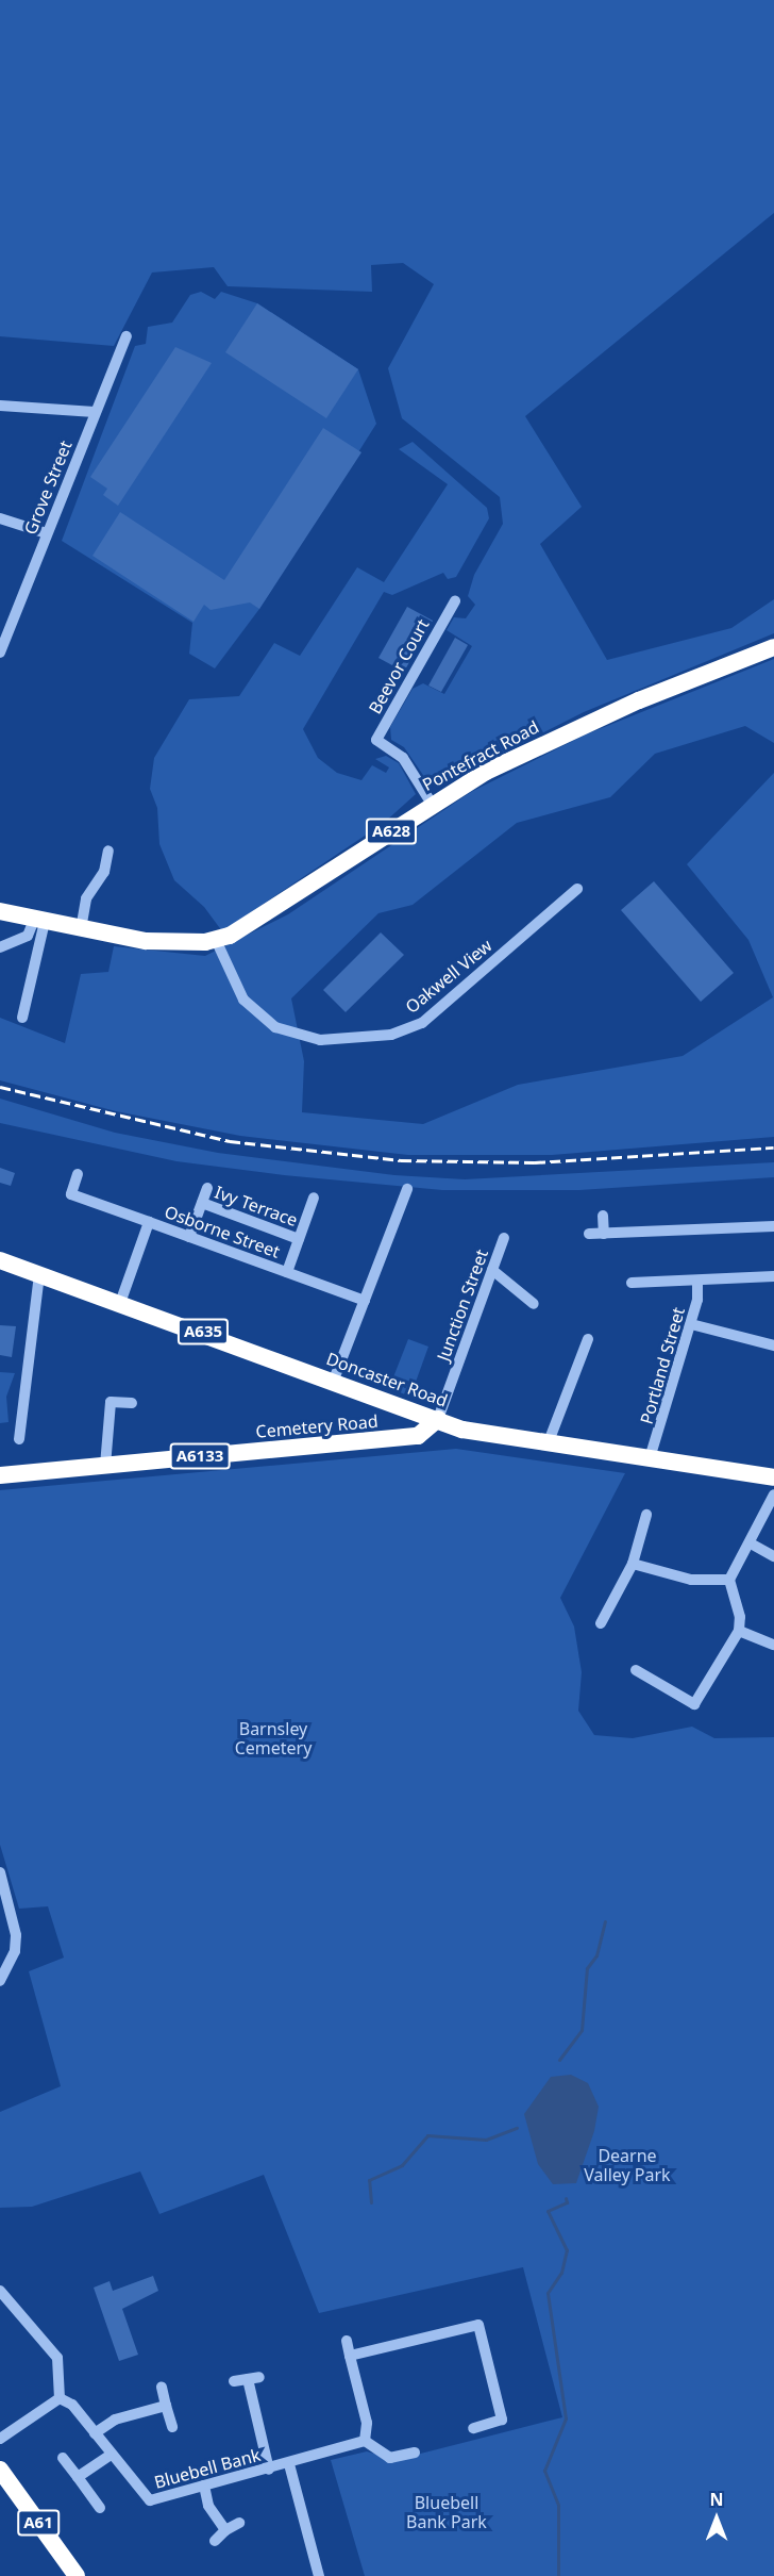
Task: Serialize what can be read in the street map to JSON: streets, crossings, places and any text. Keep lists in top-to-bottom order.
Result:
{
  "streets": {
    "highway": [
      "Pontefract Road",
      "A628",
      "A635",
      "Doncaster Road",
      "Cemetery Road",
      "A6133",
      "A61"
    ],
    "street": [
      "Grove Street",
      "Beevor Court",
      "Oakwell View",
      "Ivy Terrace",
      "Osborne Street",
      "Junction Street",
      "Portland Street",
      "Bluebell Bank"
    ]
  },
  "crossings": [
    ["Beevor Court", "Pontefract Road"],
    ["Pontefract Road", "Oakwell View"],
    ["Osborne Street", "Doncaster Road"],
    ["Junction Street", "Doncaster Road"],
    ["Portland Street", "Doncaster Road"],
    ["Doncaster Road", "A6133"],
    ["Cemetery Road", "A6133"]
  ],
  "parks": ["Barnsley Cemetery", "Dearne Valley Park", "Bluebell Bank Park"],
  "north": "top"
}
